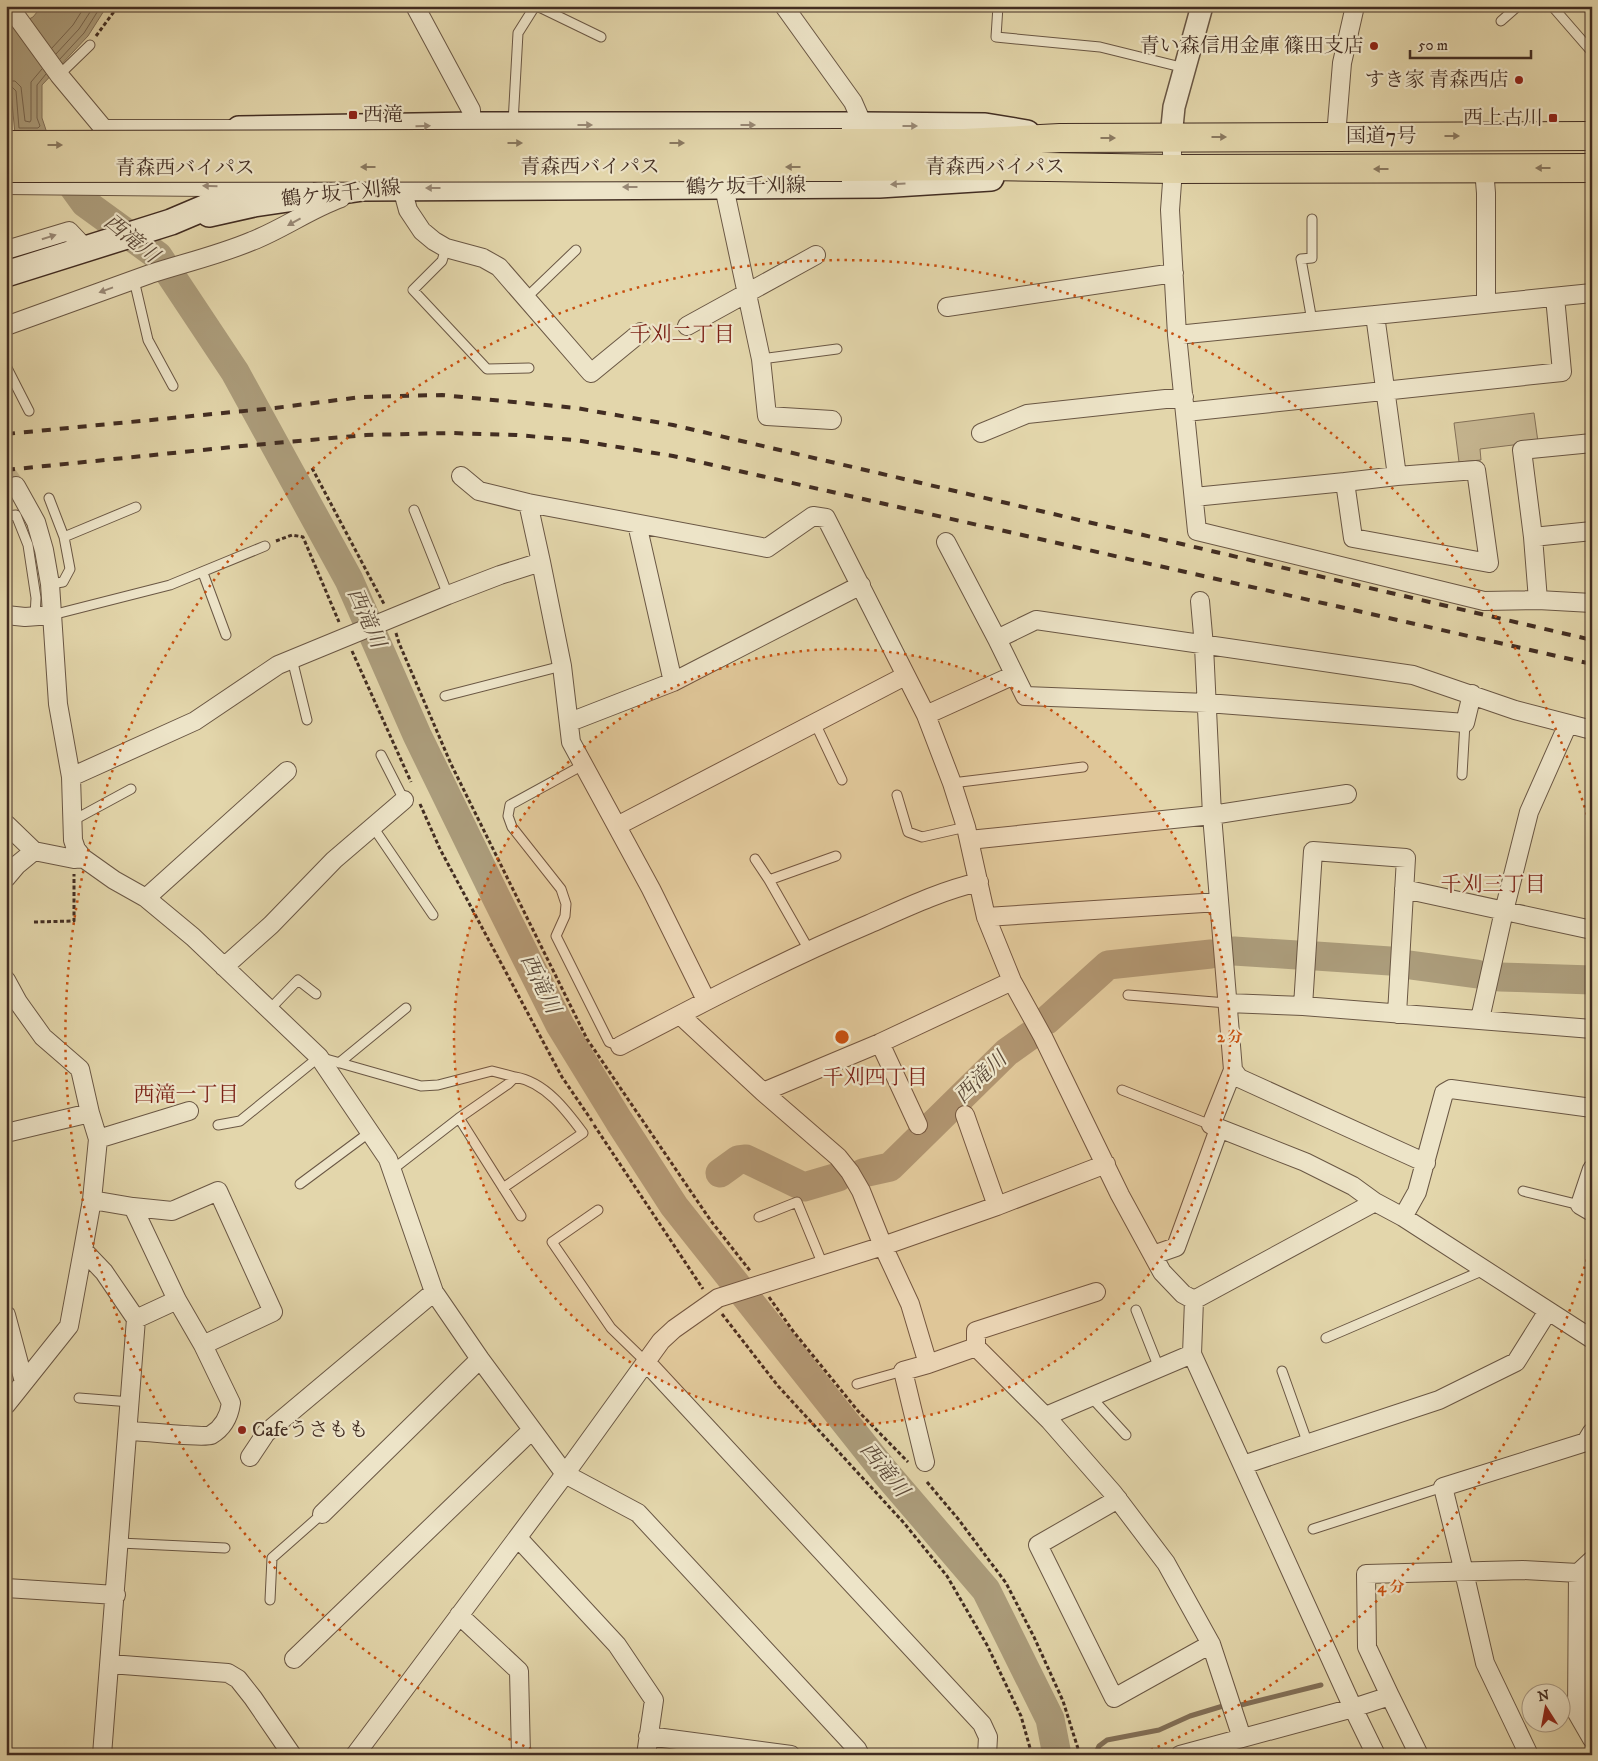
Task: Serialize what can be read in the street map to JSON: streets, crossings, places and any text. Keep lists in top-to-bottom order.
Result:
{
  "streets": {
    "highway": ["国道7号", "青森西バイパス"],
    "main road": ["鶴ケ坂千刈線"]
  },
  "crossings": [
    ["国道7号", "青森西バイパス"],
    ["国道7号", "鶴ケ坂千刈線"],
    ["青森西バイパス", "鶴ケ坂千刈線"]
  ],
  "districts": [
    "千刈二丁目",
    "千刈三丁目",
    "千刈四丁目",
    "西滝一丁目"
  ],
  "water": ["西滝川"],
  "places": {
    "other": ["青い森信用金庫 篠田支店", "すき家 青森西店", "Cafeうさもも"],
    "transit": ["西滝", "西上古川"]
  },
  "scale_bar": "50 m",
  "north": "top",
  "rings": ["2 分", "4 分"]
}
